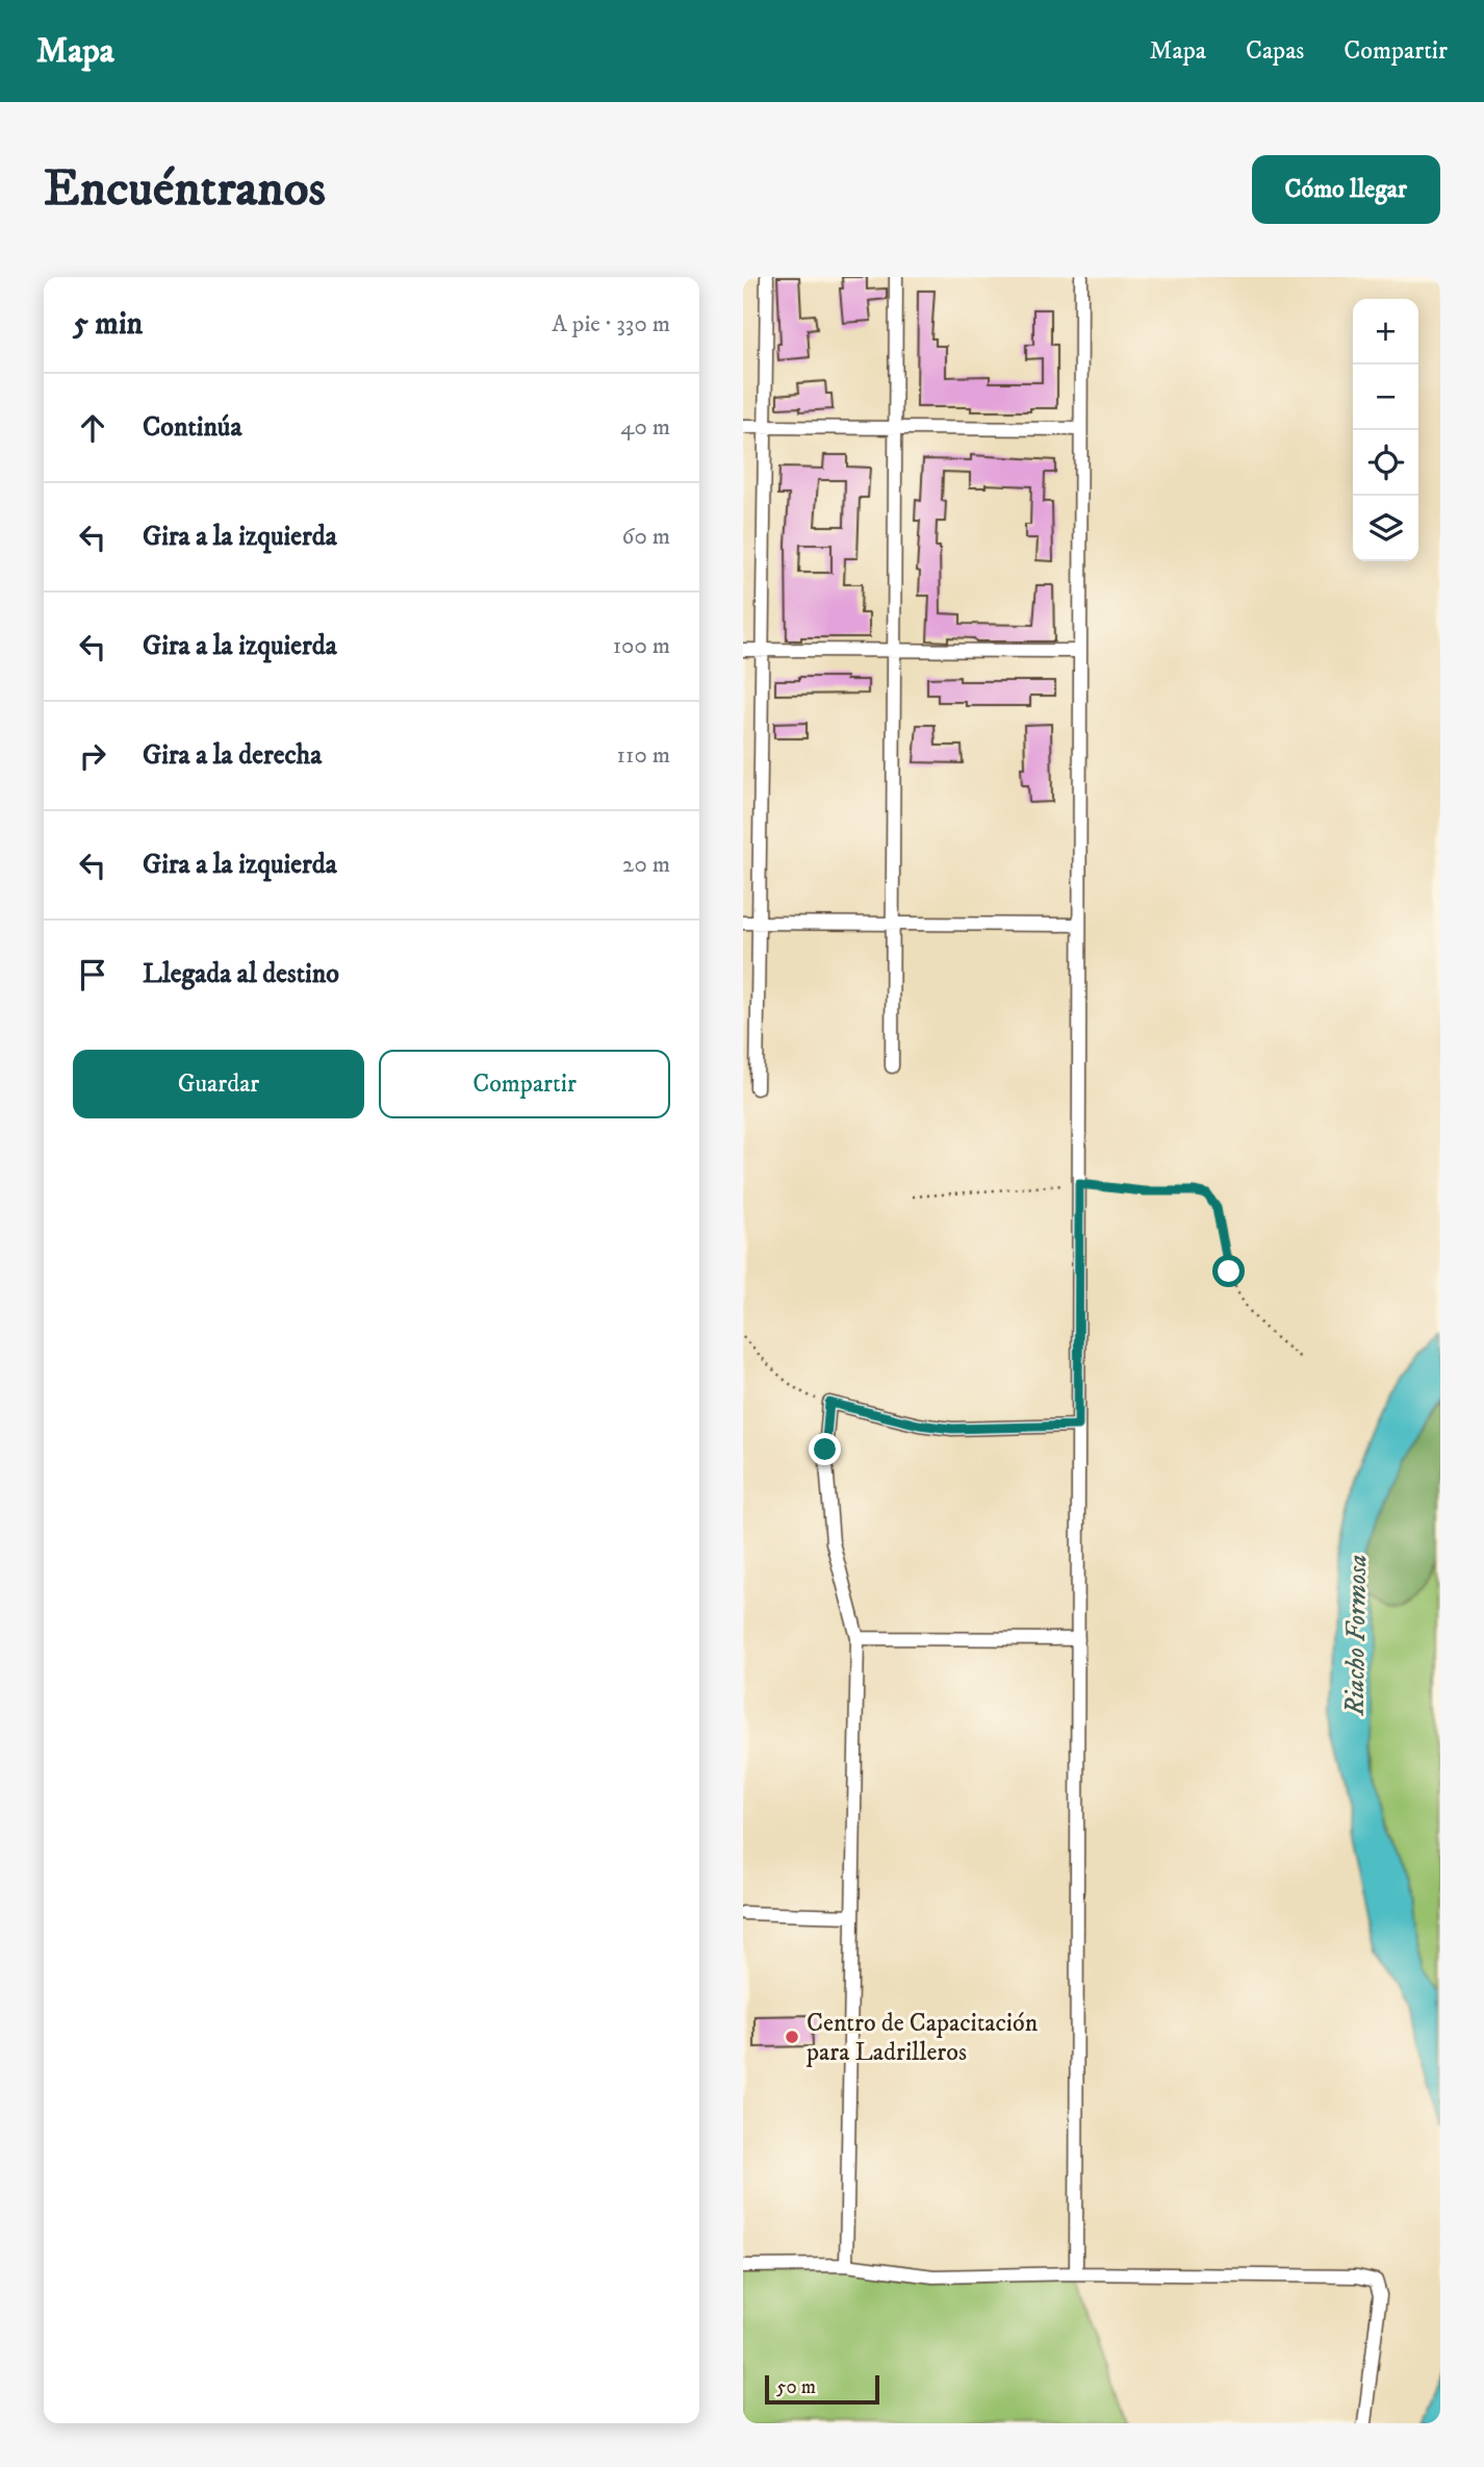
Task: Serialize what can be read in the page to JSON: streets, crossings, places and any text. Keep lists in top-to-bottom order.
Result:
{
  "water": ["Riacho Formosa"],
  "places": ["Centro de Capacitación para Ladrilleros"],
  "scale_bar": "50 m",
  "page": {
    "header": "Mapa",
    "nav": ["Mapa", "Capas", "Compartir"],
    "buttons": [
      "Cómo llegar",
      ["Guardar", "Compartir"]
    ],
    "title": "Encuéntranos",
    "heading": ["5 min", "A pie · 330 m"],
    "map_buttons": ["+", "−"],
    "list": [
      ["Continúa", "40 m"],
      ["Gira a la izquierda", "60 m"],
      ["Gira a la izquierda", "100 m"],
      ["Gira a la derecha", "110 m"],
      ["Gira a la izquierda", "20 m"],
      "Llegada al destino"
    ],
    "scale": "50 m"
  }
}
